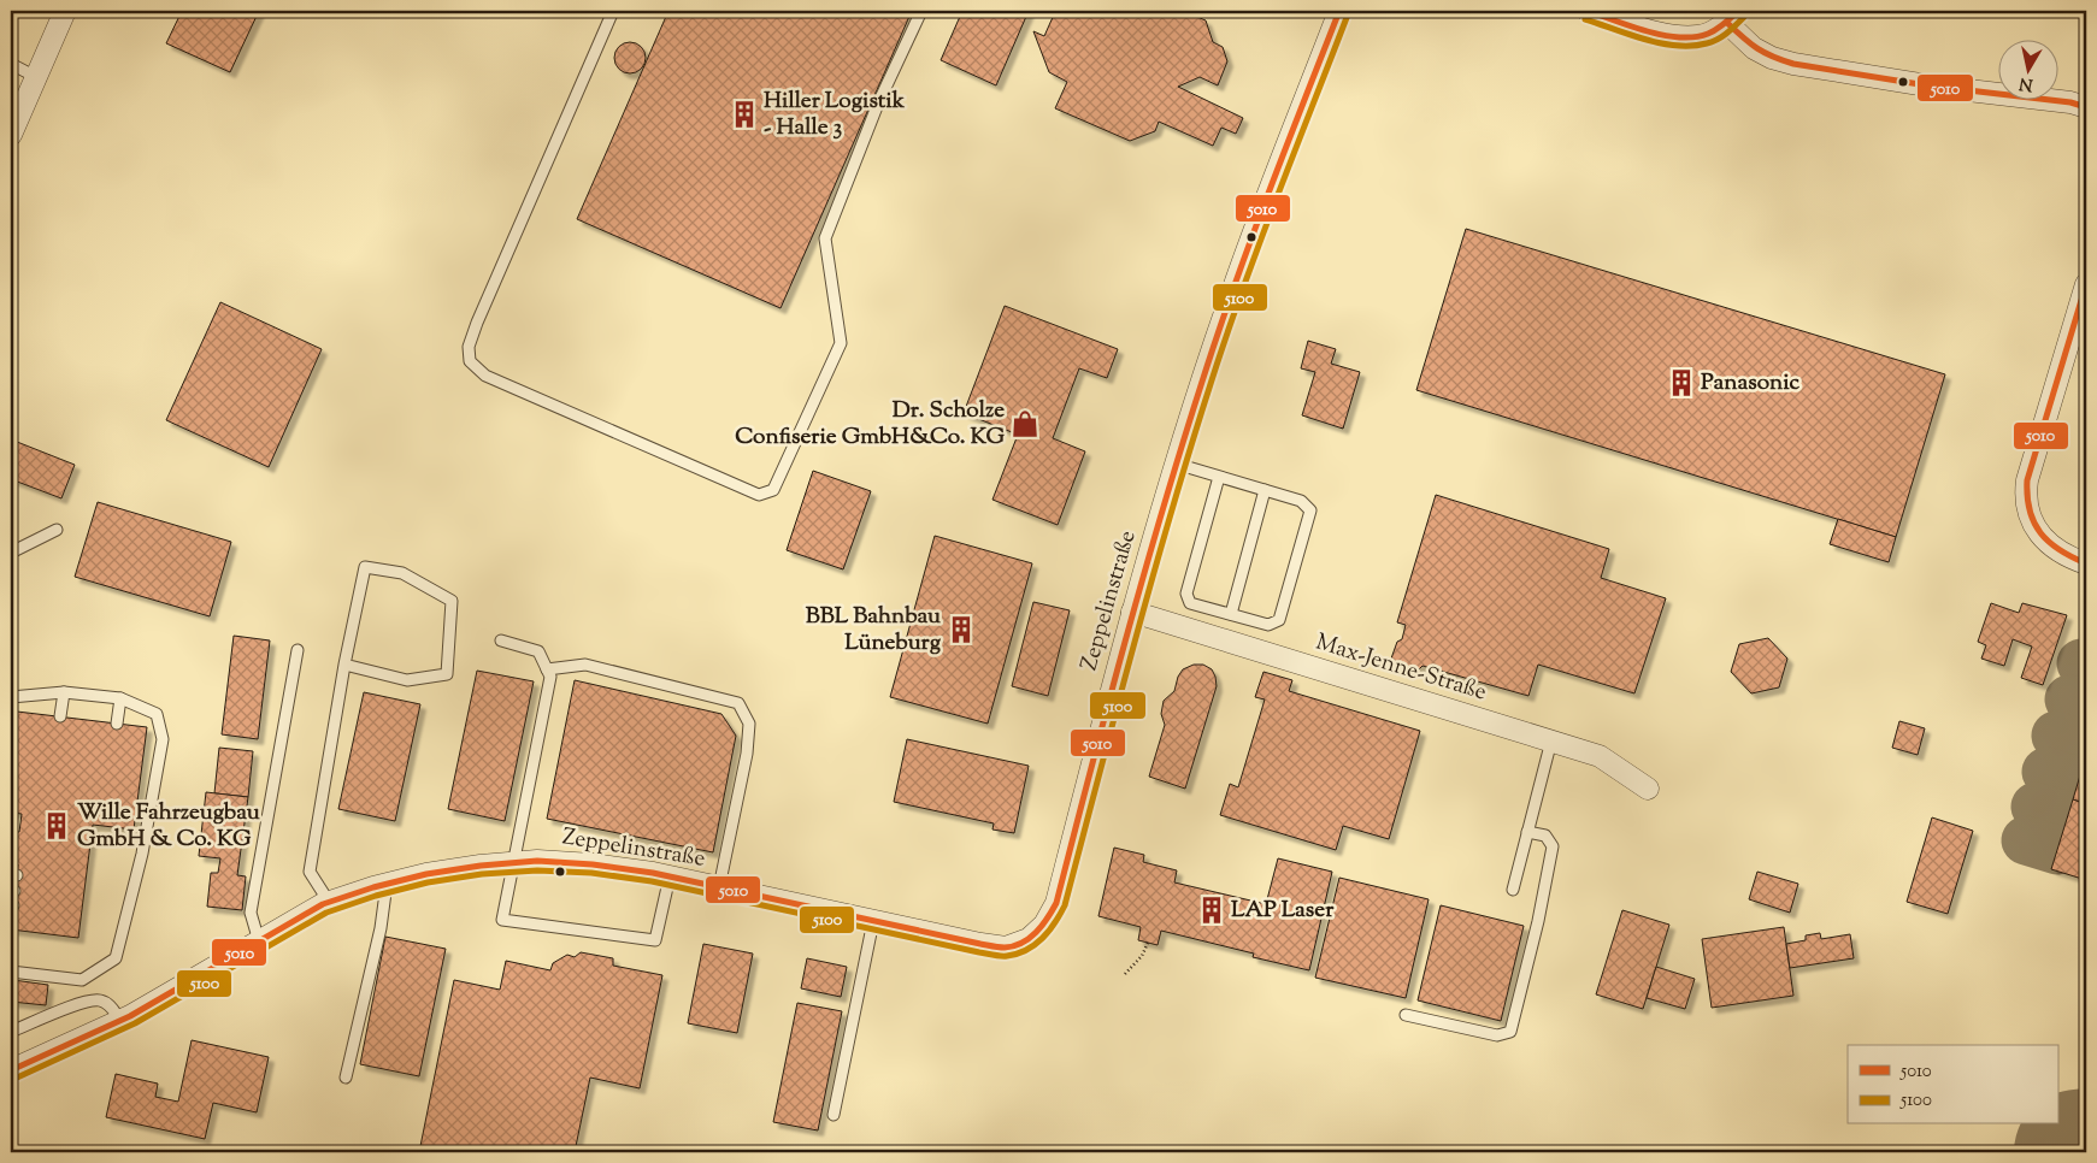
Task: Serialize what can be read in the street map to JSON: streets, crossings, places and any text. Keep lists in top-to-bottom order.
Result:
{
  "streets": {
    "street": ["Zeppelinstraße", "Max-Jenne-Straße"]
  },
  "crossings": [
    ["Zeppelinstraße", "Max-Jenne-Straße"]
  ],
  "places": {
    "building": [
      "Hiller Logistik - Halle 3",
      "Panasonic",
      "BBL Bahnbau Lüneburg",
      "Wille Fahrzeugbau GmbH & Co. KG",
      "LAP Laser"
    ],
    "shop": ["Dr. Scholze Confiserie GmbH&Co. KG"]
  },
  "lines": ["transit line 5010", "transit line 5100"],
  "legend": ["5010", "5100"],
  "north": "bottom"
}
